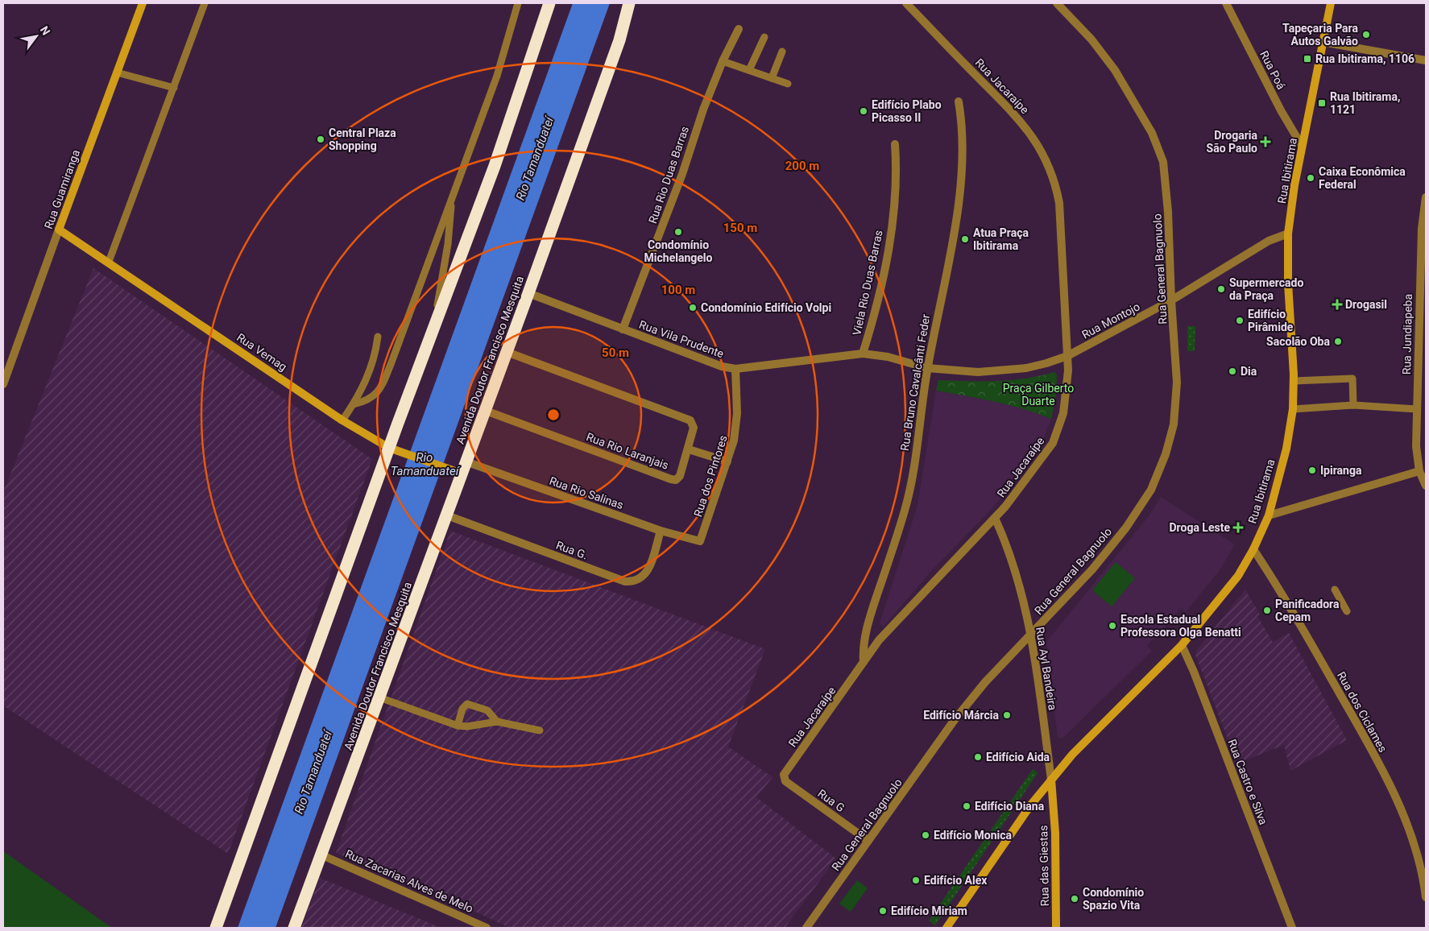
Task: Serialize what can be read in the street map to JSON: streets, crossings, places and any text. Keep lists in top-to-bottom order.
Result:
{
  "streets": {
    "highway": ["Avenida Doutor Francisco Mesquita"],
    "main road": [
      "Rua Ibitirama",
      "Rua Guamiranga",
      "Rua Vemag",
      "Rua das Giestas"
    ],
    "street": [
      "Rua Poá",
      "Rua Jacaraípe",
      "Rua Rio Duas Barras",
      "Rua General Bagnuolo",
      "Viela Rio Duas Barras",
      "Rua Montojo",
      "Rua Jundiapeba",
      "Rua Vila Prudente",
      "Rua Bruno Cavalcânti Feder",
      "Rua Rio Laranjais",
      "Rua dos Pintores",
      "Rua Rio Salinas",
      "Rua G.",
      "Rua Ayl Bandeira",
      "Rua dos Ciclames",
      "Rua Castro e Silva",
      "Rua G",
      "Rua Zacarias Alves de Melo"
    ]
  },
  "crossings": [
    ["Rua Poá", "Rua Ibitirama"],
    ["Rua Jacaraípe", "Rua Montojo"],
    ["Rua Jacaraípe", "Rua Bruno Cavalcânti Feder"],
    ["Rua Jacaraípe", "Rua Ayl Bandeira"],
    ["Rua Jacaraípe", "Rua G"],
    ["Rua Ibitirama", "Rua Montojo"],
    ["Rua Ibitirama", "Rua Ayl Bandeira"],
    ["Rua Ibitirama", "Rua dos Ciclames"],
    ["Rua Ibitirama", "Rua Castro e Silva"],
    ["Rua Ibitirama", "Rua das Giestas"],
    ["Rua Rio Duas Barras", "Rua Vila Prudente"],
    ["Rua Guamiranga", "Rua Vemag"],
    ["Rua General Bagnuolo", "Rua Montojo"],
    ["Rua General Bagnuolo", "Rua Ayl Bandeira"],
    ["Rua General Bagnuolo", "Rua G"],
    ["Viela Rio Duas Barras", "Rua Vila Prudente"],
    ["Rua Montojo", "Rua Vila Prudente"],
    ["Rua Montojo", "Rua Bruno Cavalcânti Feder"],
    ["Rua Vila Prudente", "Avenida Doutor Francisco Mesquita"],
    ["Rua Vila Prudente", "Rua Bruno Cavalcânti Feder"],
    ["Rua Vila Prudente", "Rua dos Pintores"],
    ["Rua Vemag", "Avenida Doutor Francisco Mesquita"],
    ["Rua Vemag", "Rua Rio Salinas"],
    ["Avenida Doutor Francisco Mesquita", "Rua Rio Laranjais"],
    ["Avenida Doutor Francisco Mesquita", "Rua Rio Salinas"],
    ["Avenida Doutor Francisco Mesquita", "Rua G."],
    ["Avenida Doutor Francisco Mesquita", "Rua Zacarias Alves de Melo"],
    ["Rua dos Pintores", "Rua Rio Salinas"],
    ["Rua Rio Salinas", "Rua G."],
    ["Rua Ayl Bandeira", "Rua das Giestas"]
  ],
  "water": ["Rio Tamanduateí"],
  "parks": ["Praça Gilberto Duarte"],
  "places": {
    "other": [
      "Tapeçaria Para Autos Galvão",
      "Edifício Plabo Picasso II",
      "Central Plaza Shopping",
      "Caixa Econômica Federal",
      "Condomínio Michelangelo",
      "Atua Praça Ibitirama",
      "Supermercado da Praça",
      "Condomínio Edifício Volpi",
      "Edifício Pirâmide",
      "Sacolão Oba",
      "Dia",
      "Ipiranga",
      "Panificadora Cepam",
      "Escola Estadual Professora Olga Benatti",
      "Edifício Márcia",
      "Edifício Aida",
      "Edifício Diana",
      "Edifício Monica",
      "Edifício Alex",
      "Condomínio Spazio Vita",
      "Edifício Miriam"
    ],
    "transit": ["Rua Ibitirama, 1106", "Rua Ibitirama, 1121"],
    "health": ["Drogaria São Paulo", "Drogasil", "Droga Leste"]
  },
  "north": "top right",
  "rings": [
    "200 m",
    "150 m",
    "100 m",
    "50 m"
  ]
}
